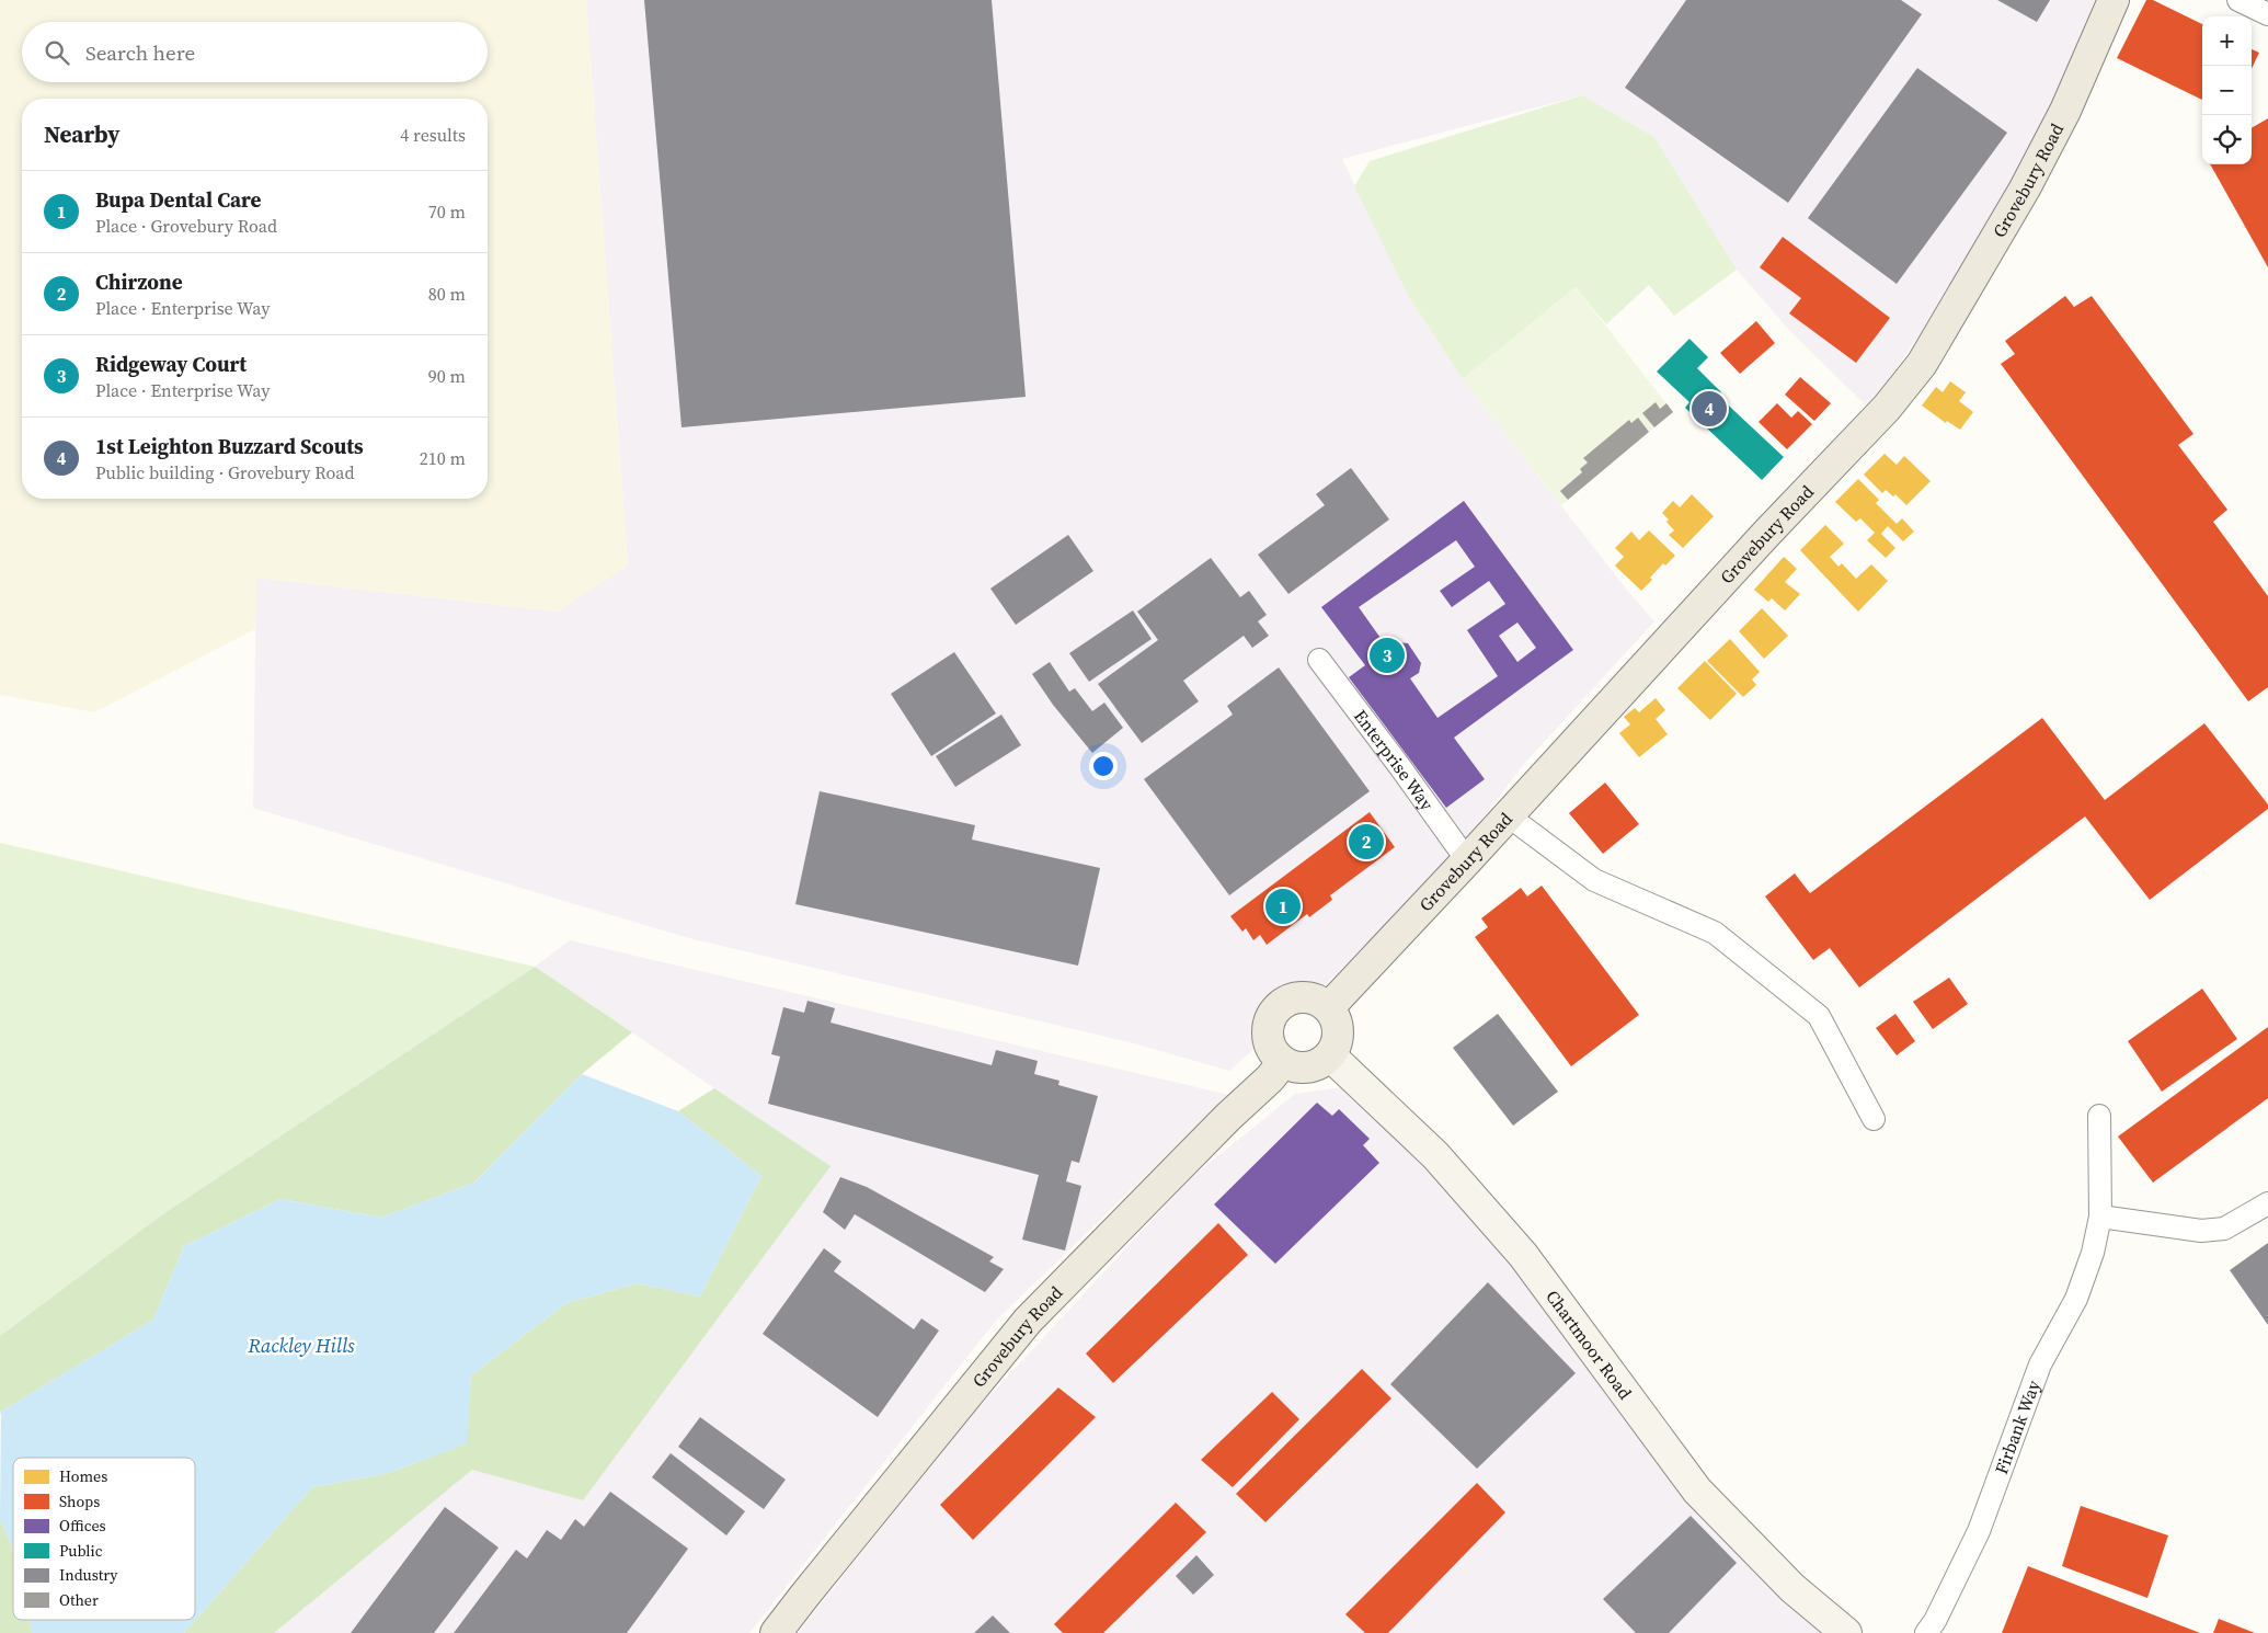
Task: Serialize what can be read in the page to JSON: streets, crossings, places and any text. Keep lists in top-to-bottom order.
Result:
{
  "streets": {
    "main road": ["Grovebury Road"],
    "street": ["Enterprise Way", "Chartmoor Road", "Firbank Way"]
  },
  "crossings": [
    ["Grovebury Road", "Enterprise Way"],
    ["Grovebury Road", "Chartmoor Road"]
  ],
  "water": ["Rackley Hills"],
  "legend": [
    "Homes",
    "Shops",
    "Offices",
    "Public",
    "Industry",
    "Other"
  ],
  "page": {
    "map_buttons": ["+", "−"],
    "search": "Search here",
    "heading": ["Nearby", "4 results"],
    "list": [
      {
        "mark": "1",
        "name": "Bupa Dental Care",
        "note": "Place · Grovebury Road",
        "value": "70 m"
      },
      {
        "mark": "2",
        "name": "Chirzone",
        "note": "Place · Enterprise Way",
        "value": "80 m"
      },
      {
        "mark": "3",
        "name": "Ridgeway Court",
        "note": "Place · Enterprise Way",
        "value": "90 m"
      },
      {
        "mark": "4",
        "name": "1st Leighton Buzzard Scouts",
        "note": "Public building · Grovebury Road",
        "value": "210 m"
      }
    ],
    "pins": [
      "4",
      "3",
      "2",
      "1"
    ]
  }
}
